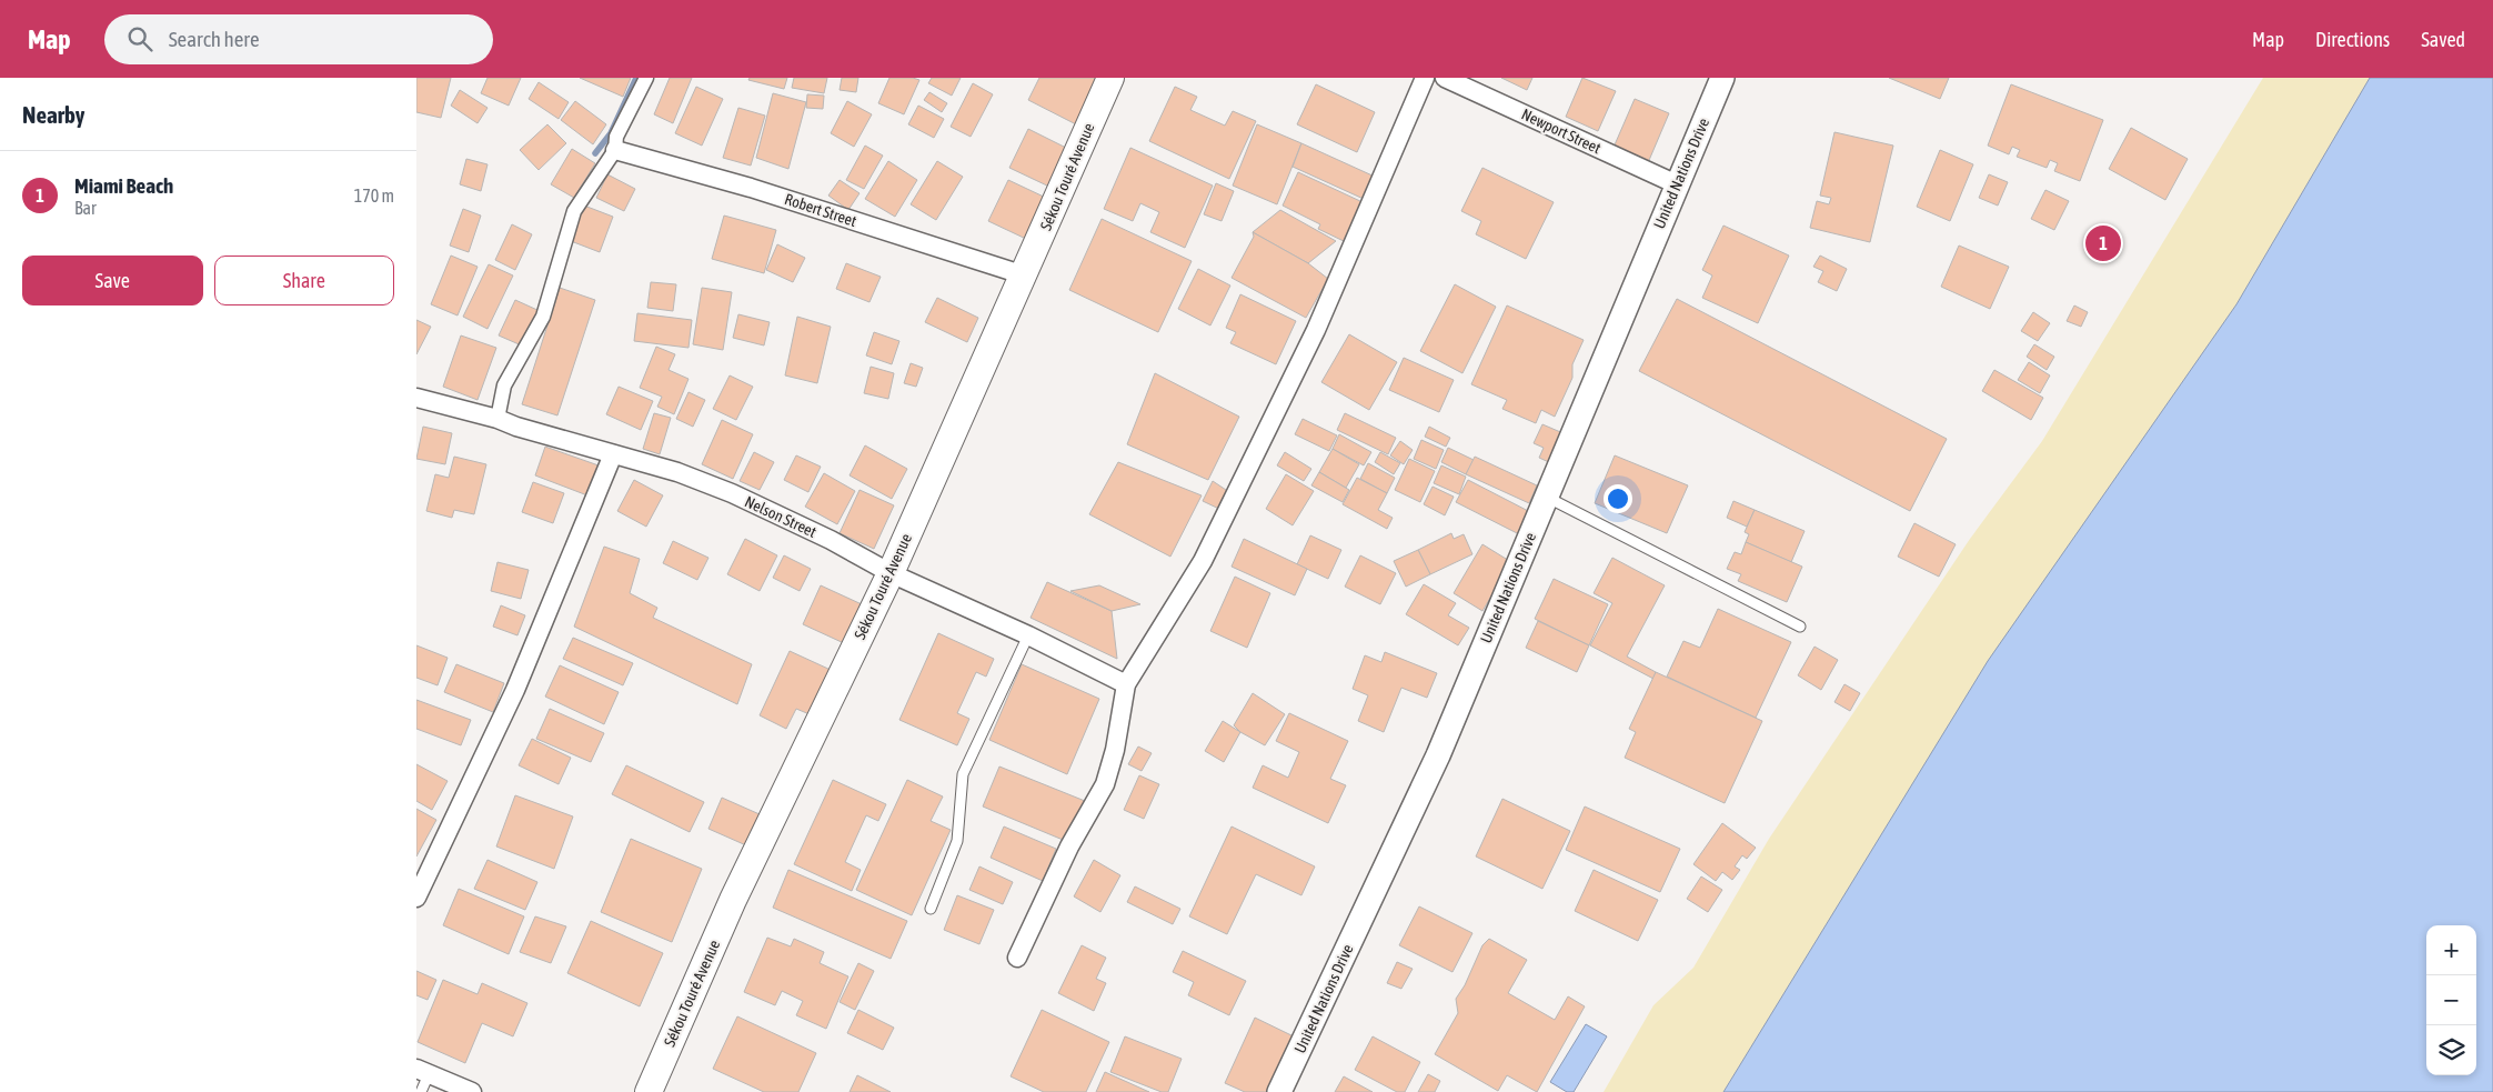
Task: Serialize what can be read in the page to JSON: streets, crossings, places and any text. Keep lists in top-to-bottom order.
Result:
{
  "streets": {
    "main road": ["Sékou Touré Avenue"],
    "street": [
      "Newport Street",
      "United Nations Drive",
      "Robert Street",
      "Nelson Street"
    ]
  },
  "crossings": [
    ["Newport Street", "United Nations Drive"],
    ["Sékou Touré Avenue", "Robert Street"],
    ["Sékou Touré Avenue", "Nelson Street"]
  ],
  "page": {
    "header": "Map",
    "search": "Search here",
    "nav": ["Map", "Directions", "Saved"],
    "heading": "Nearby",
    "list": [
      {
        "mark": "1",
        "name": "Miami Beach",
        "note": "Bar",
        "value": "170 m"
      }
    ],
    "pins": "1",
    "buttons": ["Save", "Share"],
    "map_buttons": ["+", "−"]
  }
}
